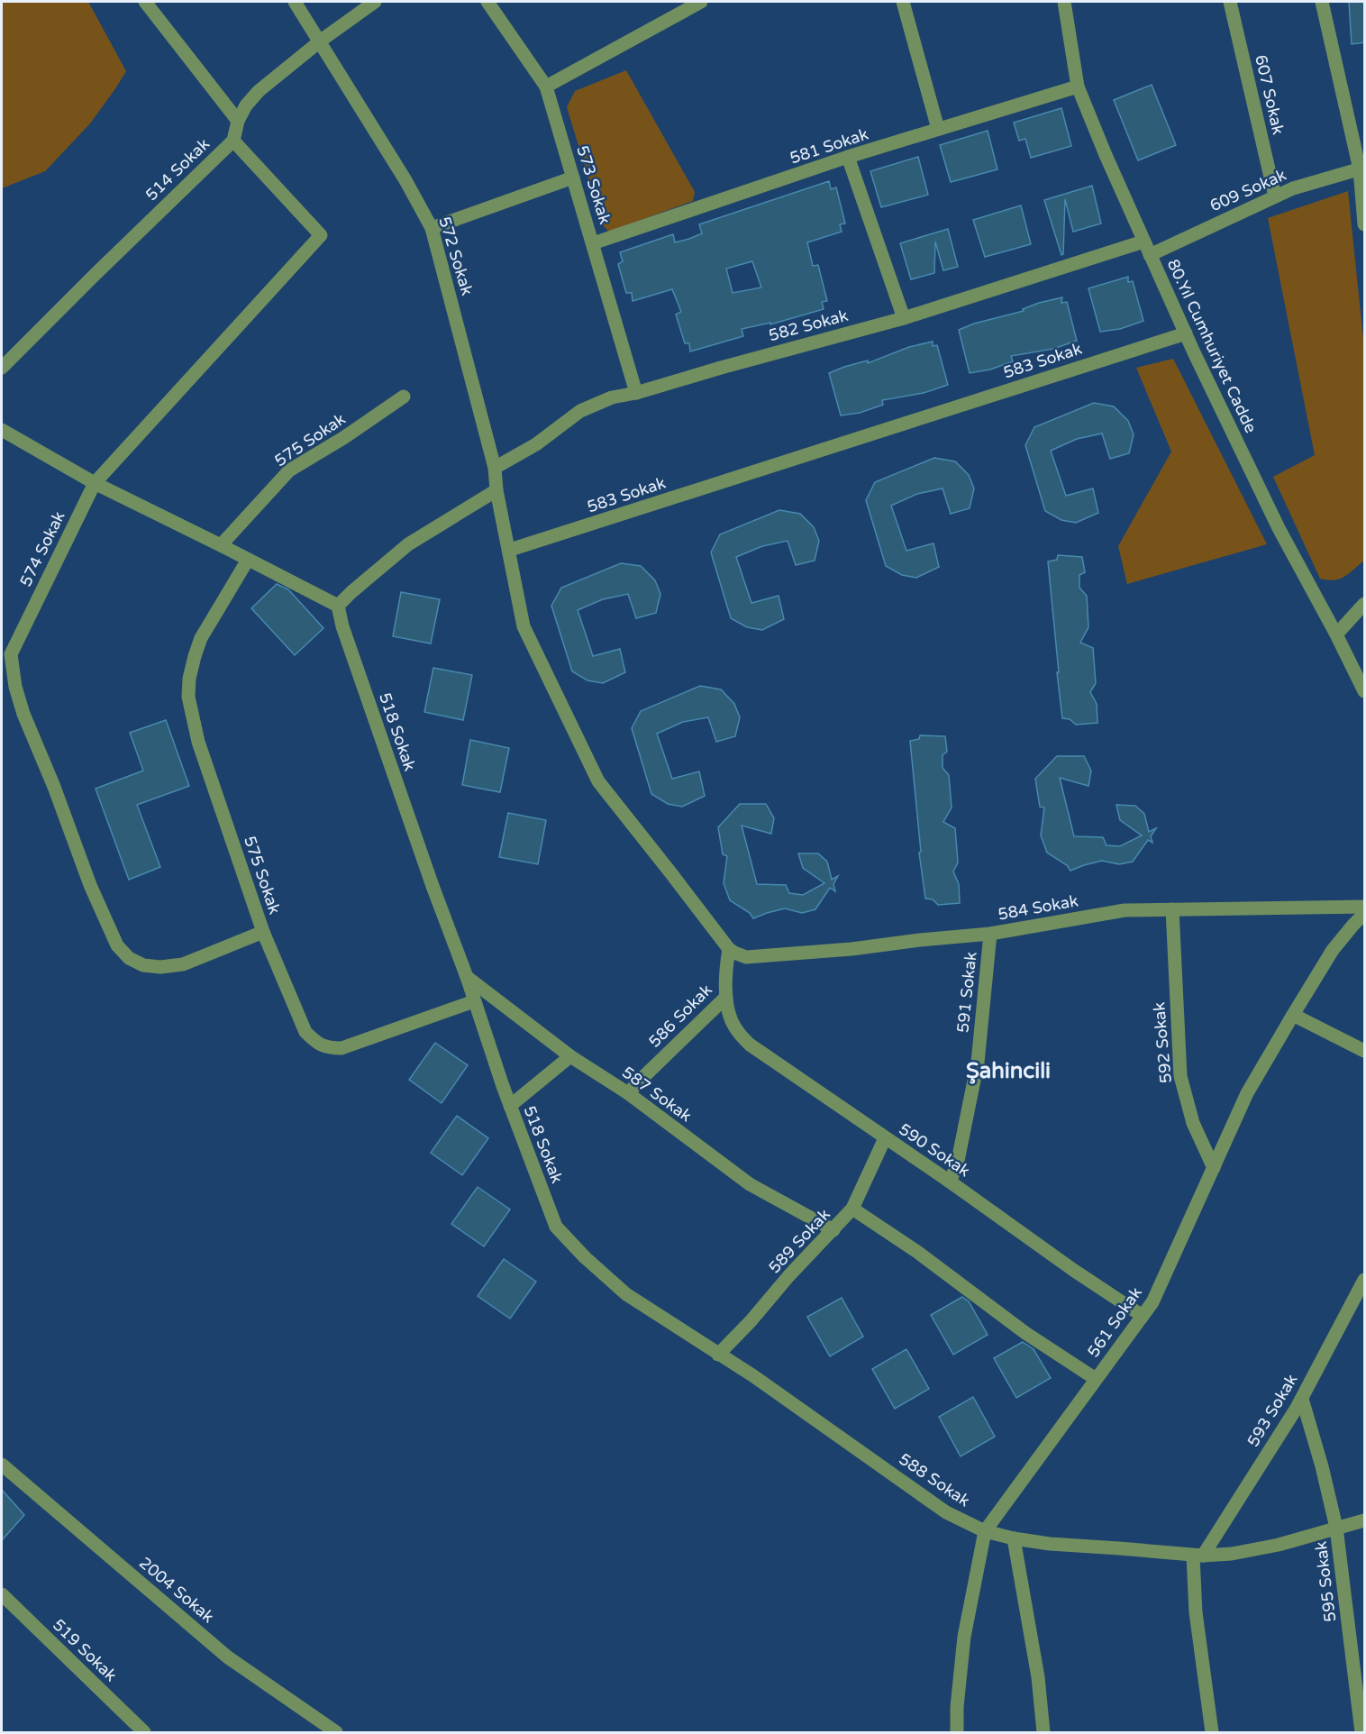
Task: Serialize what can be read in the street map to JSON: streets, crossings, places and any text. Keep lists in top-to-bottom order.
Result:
{
  "streets": {
    "street": [
      "607 Sokak",
      "581 Sokak",
      "514 Sokak",
      "573 Sokak",
      "609 Sokak",
      "572 Sokak",
      "582 Sokak",
      "80.Yıl Cumhuriyet Cadde",
      "583 Sokak",
      "575 Sokak",
      "574 Sokak",
      "518 Sokak",
      "584 Sokak",
      "591 Sokak",
      "586 Sokak",
      "592 Sokak",
      "587 Sokak",
      "590 Sokak",
      "589 Sokak",
      "561 Sokak",
      "593 Sokak",
      "588 Sokak",
      "595 Sokak",
      "2004 Sokak",
      "519 Sokak"
    ]
  },
  "crossings": [
    ["607 Sokak", "609 Sokak"],
    ["581 Sokak", "573 Sokak"],
    ["581 Sokak", "80.Yıl Cumhuriyet Cadde"],
    ["514 Sokak", "572 Sokak"],
    ["514 Sokak", "574 Sokak"],
    ["573 Sokak", "582 Sokak"],
    ["609 Sokak", "80.Yıl Cumhuriyet Cadde"],
    ["572 Sokak", "582 Sokak"],
    ["572 Sokak", "583 Sokak"],
    ["582 Sokak", "80.Yıl Cumhuriyet Cadde"],
    ["80.Yıl Cumhuriyet Cadde", "583 Sokak"],
    ["575 Sokak", "574 Sokak"],
    ["575 Sokak", "518 Sokak"],
    ["518 Sokak", "587 Sokak"],
    ["518 Sokak", "588 Sokak"],
    ["584 Sokak", "591 Sokak"],
    ["584 Sokak", "586 Sokak"],
    ["584 Sokak", "592 Sokak"],
    ["591 Sokak", "590 Sokak"],
    ["586 Sokak", "587 Sokak"],
    ["586 Sokak", "590 Sokak"],
    ["592 Sokak", "561 Sokak"],
    ["587 Sokak", "589 Sokak"],
    ["590 Sokak", "589 Sokak"],
    ["590 Sokak", "561 Sokak"],
    ["589 Sokak", "588 Sokak"],
    ["561 Sokak", "588 Sokak"],
    ["593 Sokak", "588 Sokak"],
    ["593 Sokak", "595 Sokak"],
    ["588 Sokak", "595 Sokak"]
  ],
  "districts": ["Şahincili"]
}
